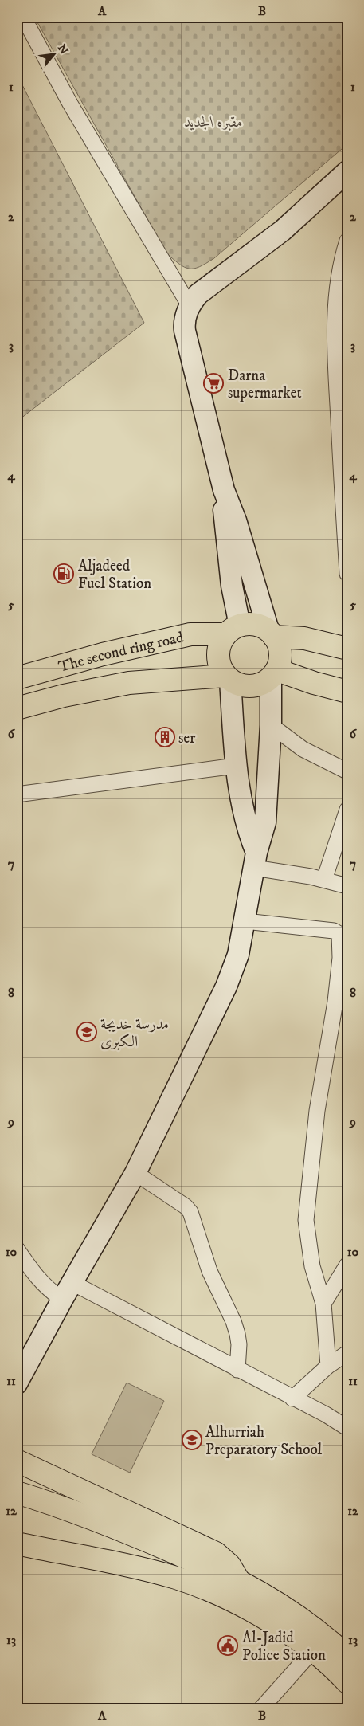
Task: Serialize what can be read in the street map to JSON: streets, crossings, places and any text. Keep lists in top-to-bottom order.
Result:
{
  "streets": {
    "main road": ["The second ring road"]
  },
  "parks": ["مقبره الجديد"],
  "places": {
    "supermarket": ["Darna supermarket"],
    "fuel station": ["Aljadeed Fuel Station"],
    "building": ["ser"],
    "school or university": ["مدرسة خديجة الكبرى", "Alhurriah Preparatory School"],
    "public building": ["Al-Jadid Police Station"]
  },
  "north": "top right",
  "grid": {
    "columns": ["A", "B"],
    "rows": [
      "1",
      "2",
      "3",
      "4",
      "5",
      "6",
      "7",
      "8",
      "9",
      "10",
      "11",
      "12",
      "13"
    ]
  }
}
